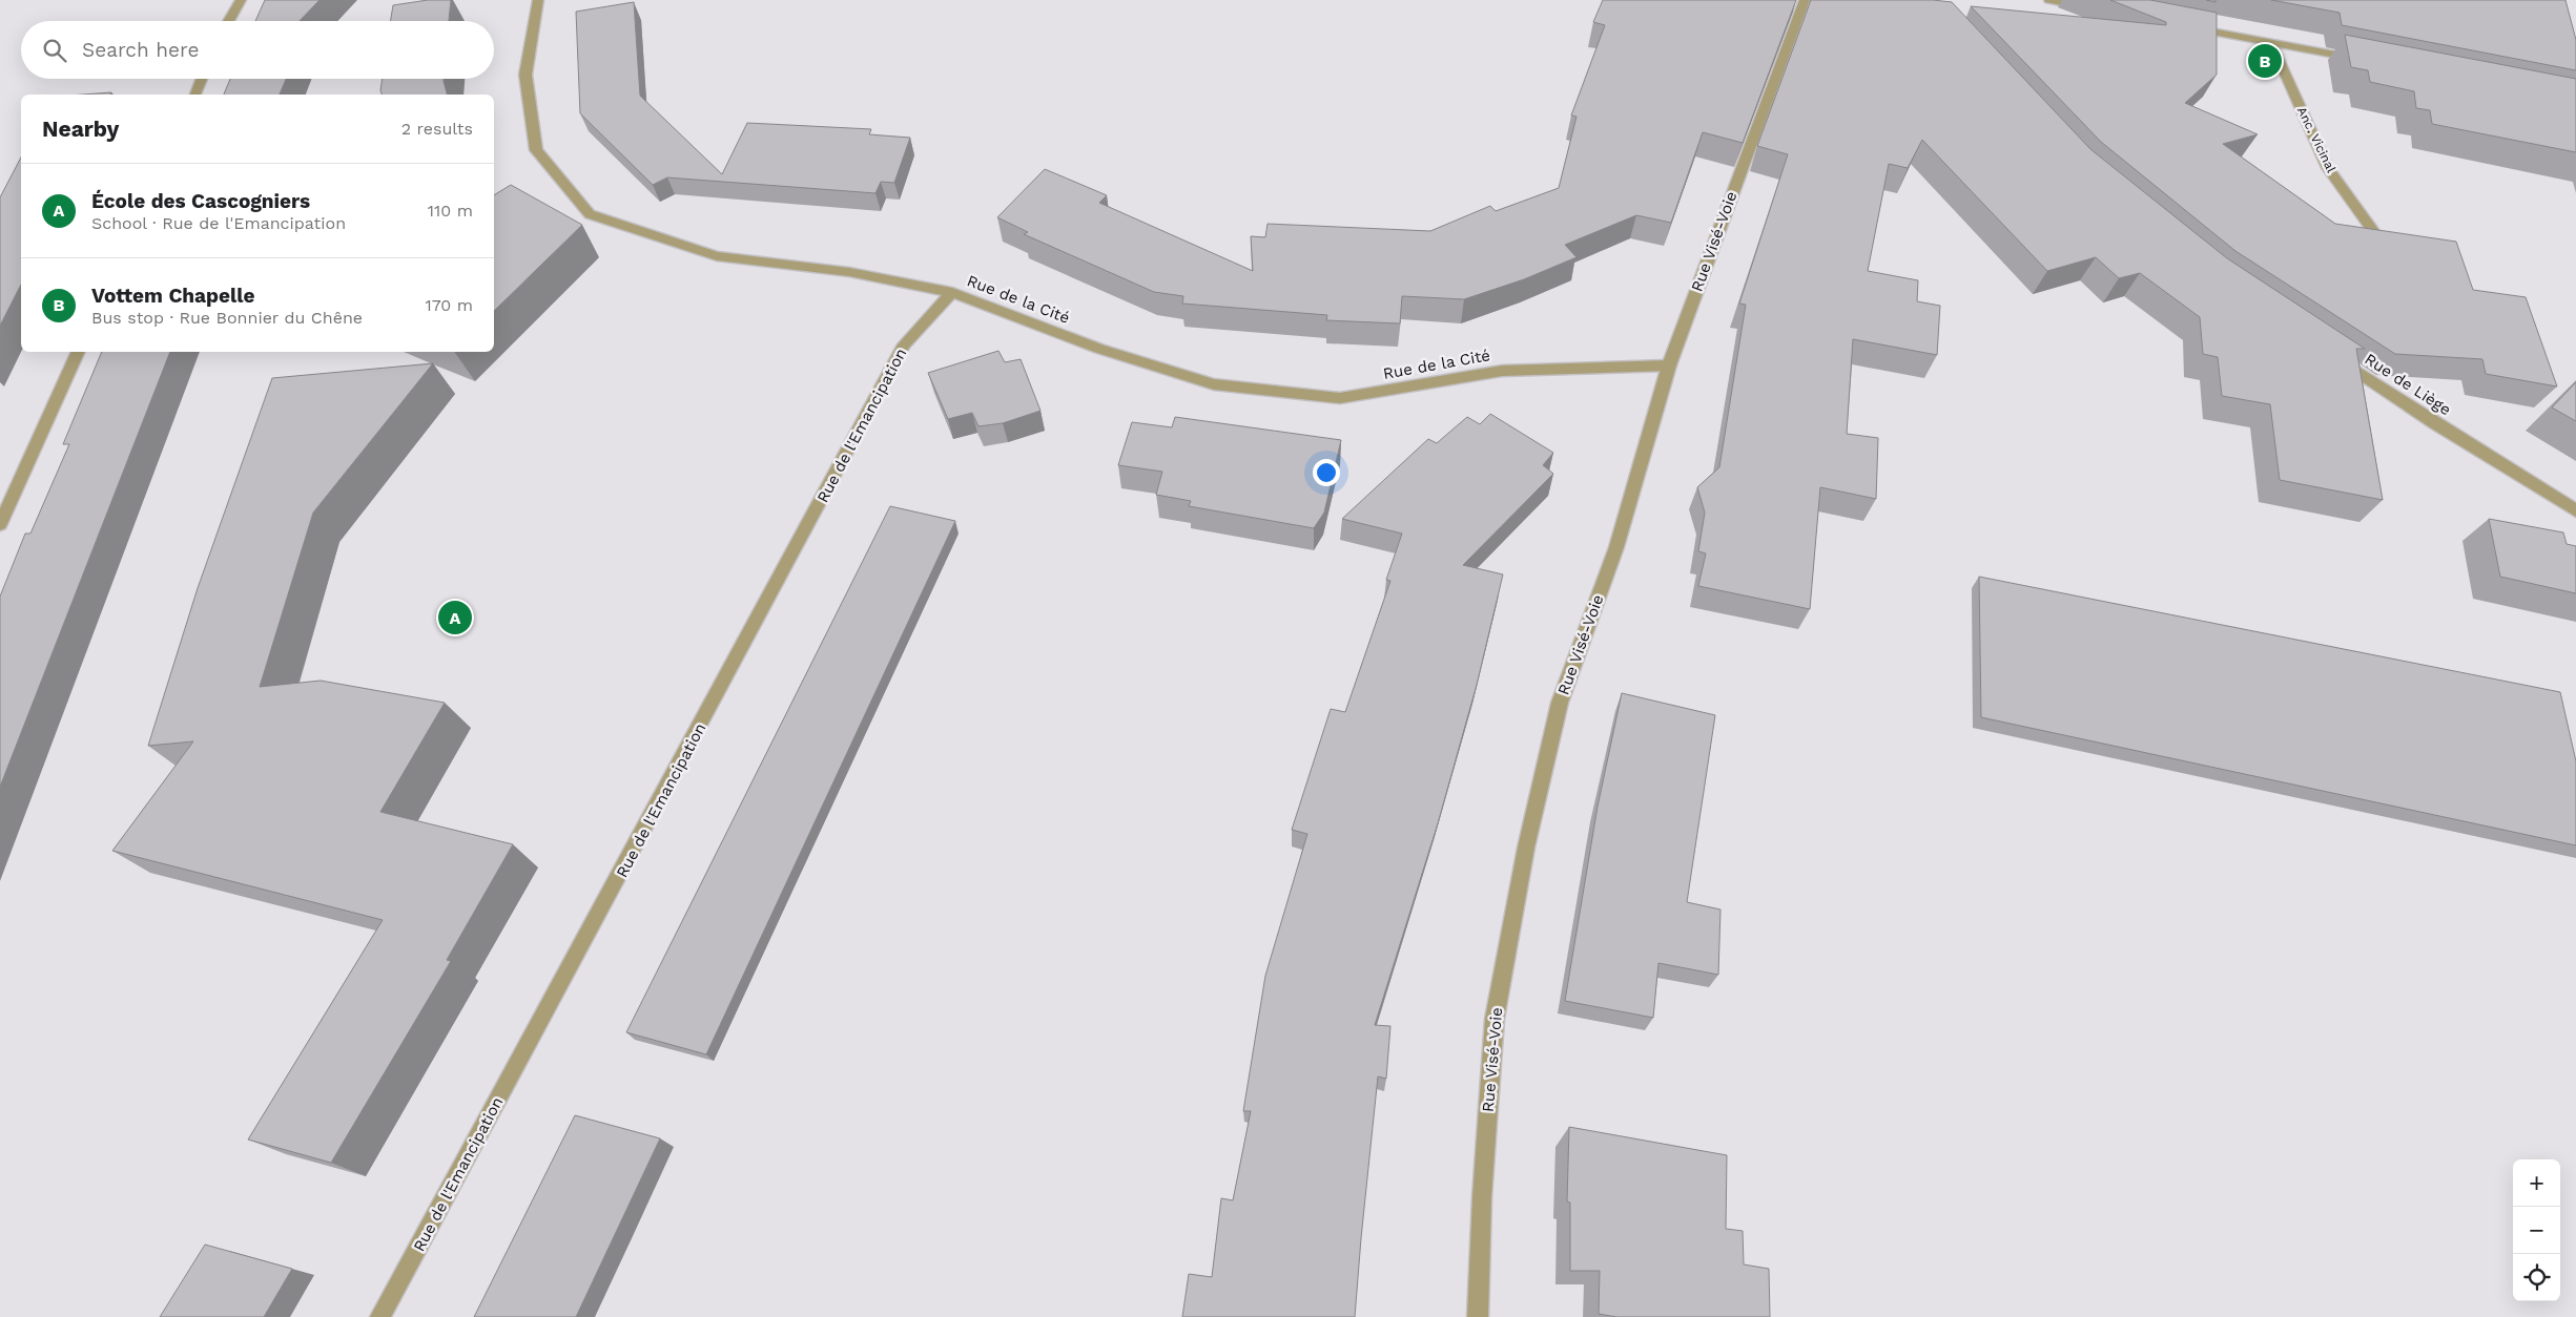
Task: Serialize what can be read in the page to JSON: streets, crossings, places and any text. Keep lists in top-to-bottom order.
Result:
{
  "streets": {
    "street": [
      "Anc. Vicinal",
      "Rue Visé-Voie",
      "Rue de la Cité",
      "Rue de Liège",
      "Rue de l'Emancipation"
    ]
  },
  "crossings": [
    ["Rue Visé-Voie", "Rue de la Cité"],
    ["Rue de la Cité", "Rue de l'Emancipation"]
  ],
  "page": {
    "search": "Search here",
    "pins": ["B", "A"],
    "heading": ["Nearby", "2 results"],
    "list": [
      {
        "mark": "A",
        "name": "École des Cascogniers",
        "note": "School · Rue de l'Emancipation",
        "value": "110 m"
      },
      {
        "mark": "B",
        "name": "Vottem Chapelle",
        "note": "Bus stop · Rue Bonnier du Chêne",
        "value": "170 m"
      }
    ],
    "map_buttons": ["+", "−"]
  }
}
